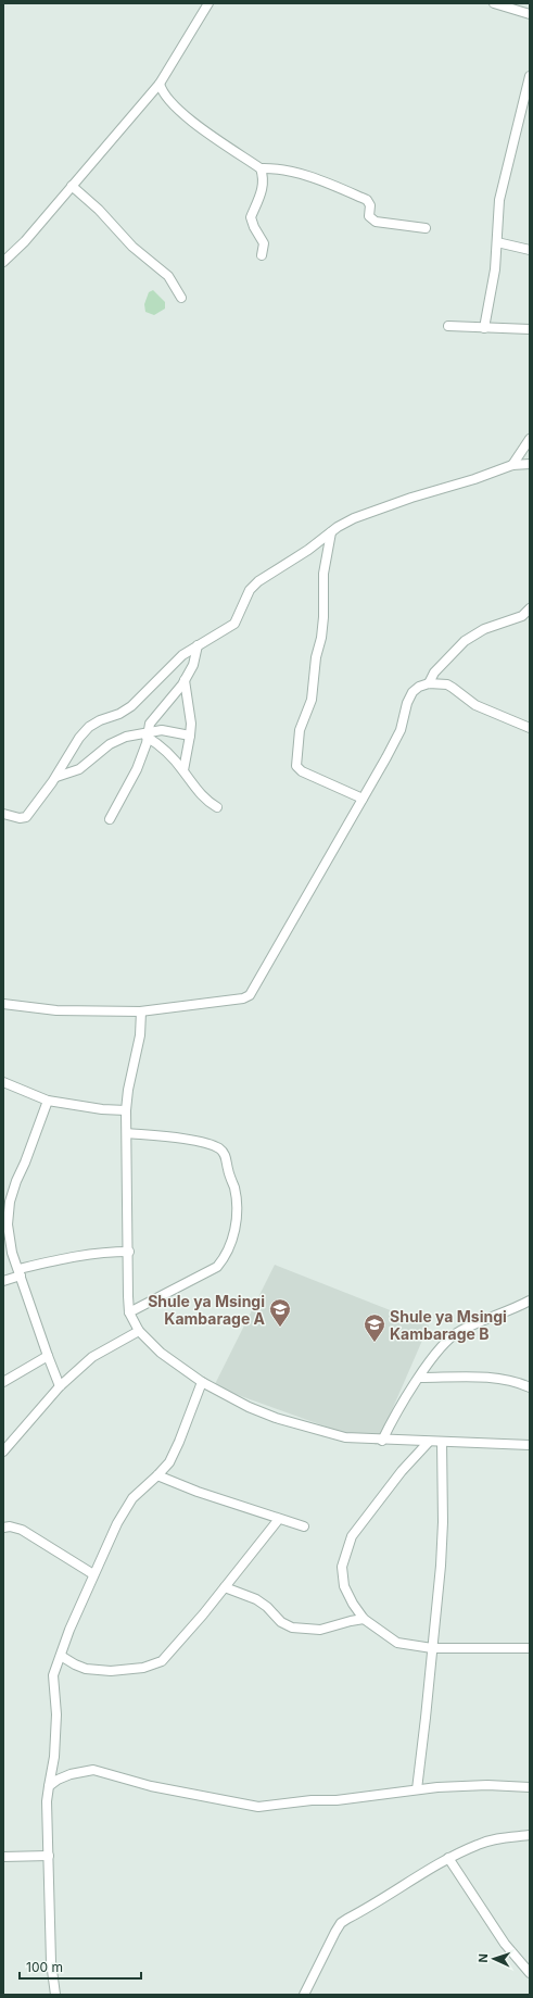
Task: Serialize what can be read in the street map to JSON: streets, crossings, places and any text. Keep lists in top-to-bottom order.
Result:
{
  "places": {
    "school or university": ["Shule ya Msingi Kambarage A", "Shule ya Msingi Kambarage B"]
  },
  "scale_bar": "100 m",
  "north": "left"
}
